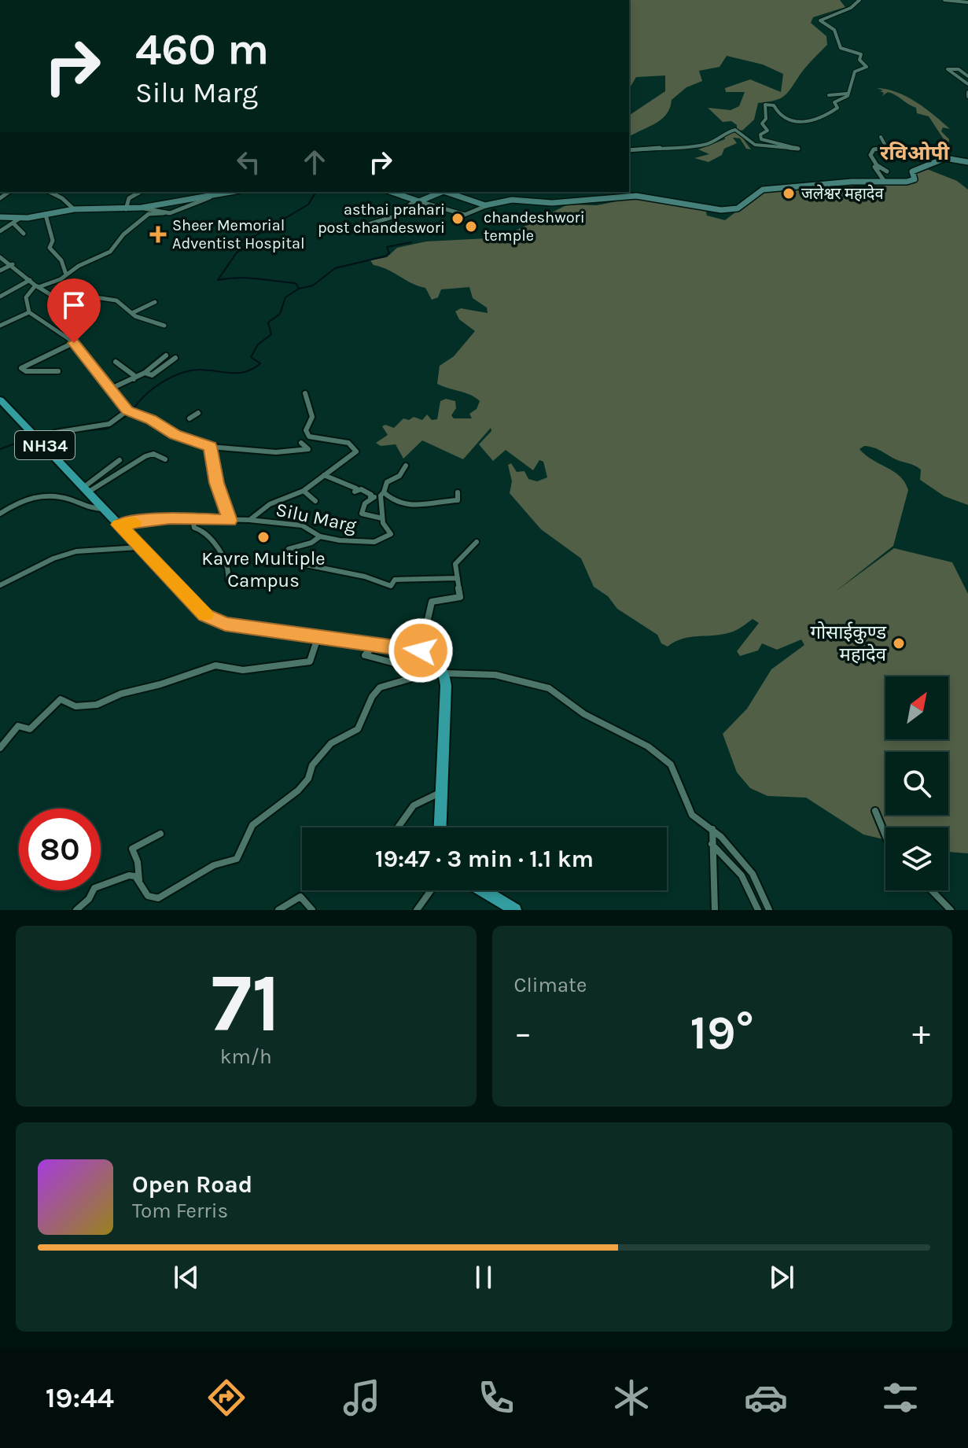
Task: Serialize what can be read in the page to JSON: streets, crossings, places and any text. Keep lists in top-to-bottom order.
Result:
{
  "streets": {
    "highway": ["NH34"],
    "street": ["Silu Marg"]
  },
  "crossings": [
    ["NH34", "Silu Marg"]
  ],
  "districts": ["रविओपी"],
  "places": {
    "other": [
      "जलेश्वर महादेव",
      "asthai prahari post chandeswori",
      "chandeshwori temple",
      "Kavre Multiple Campus",
      "गोसाईकुण्ड महादेव"
    ],
    "health": ["Sheer Memorial Adventist Hospital"]
  },
  "north": "top right",
  "page": {
    "turn": ["460 m", "Silu Marg"],
    "limit": "80",
    "trip": "19:47 · 3 min · 1.1 km",
    "tile": [
      ["71", "km/h"],
      "Climate"
    ],
    "heat": ["−", "19°", "+"],
    "song": ["Open Road", "Tom Ferris"],
    "tabs": "19:44"
  }
}
